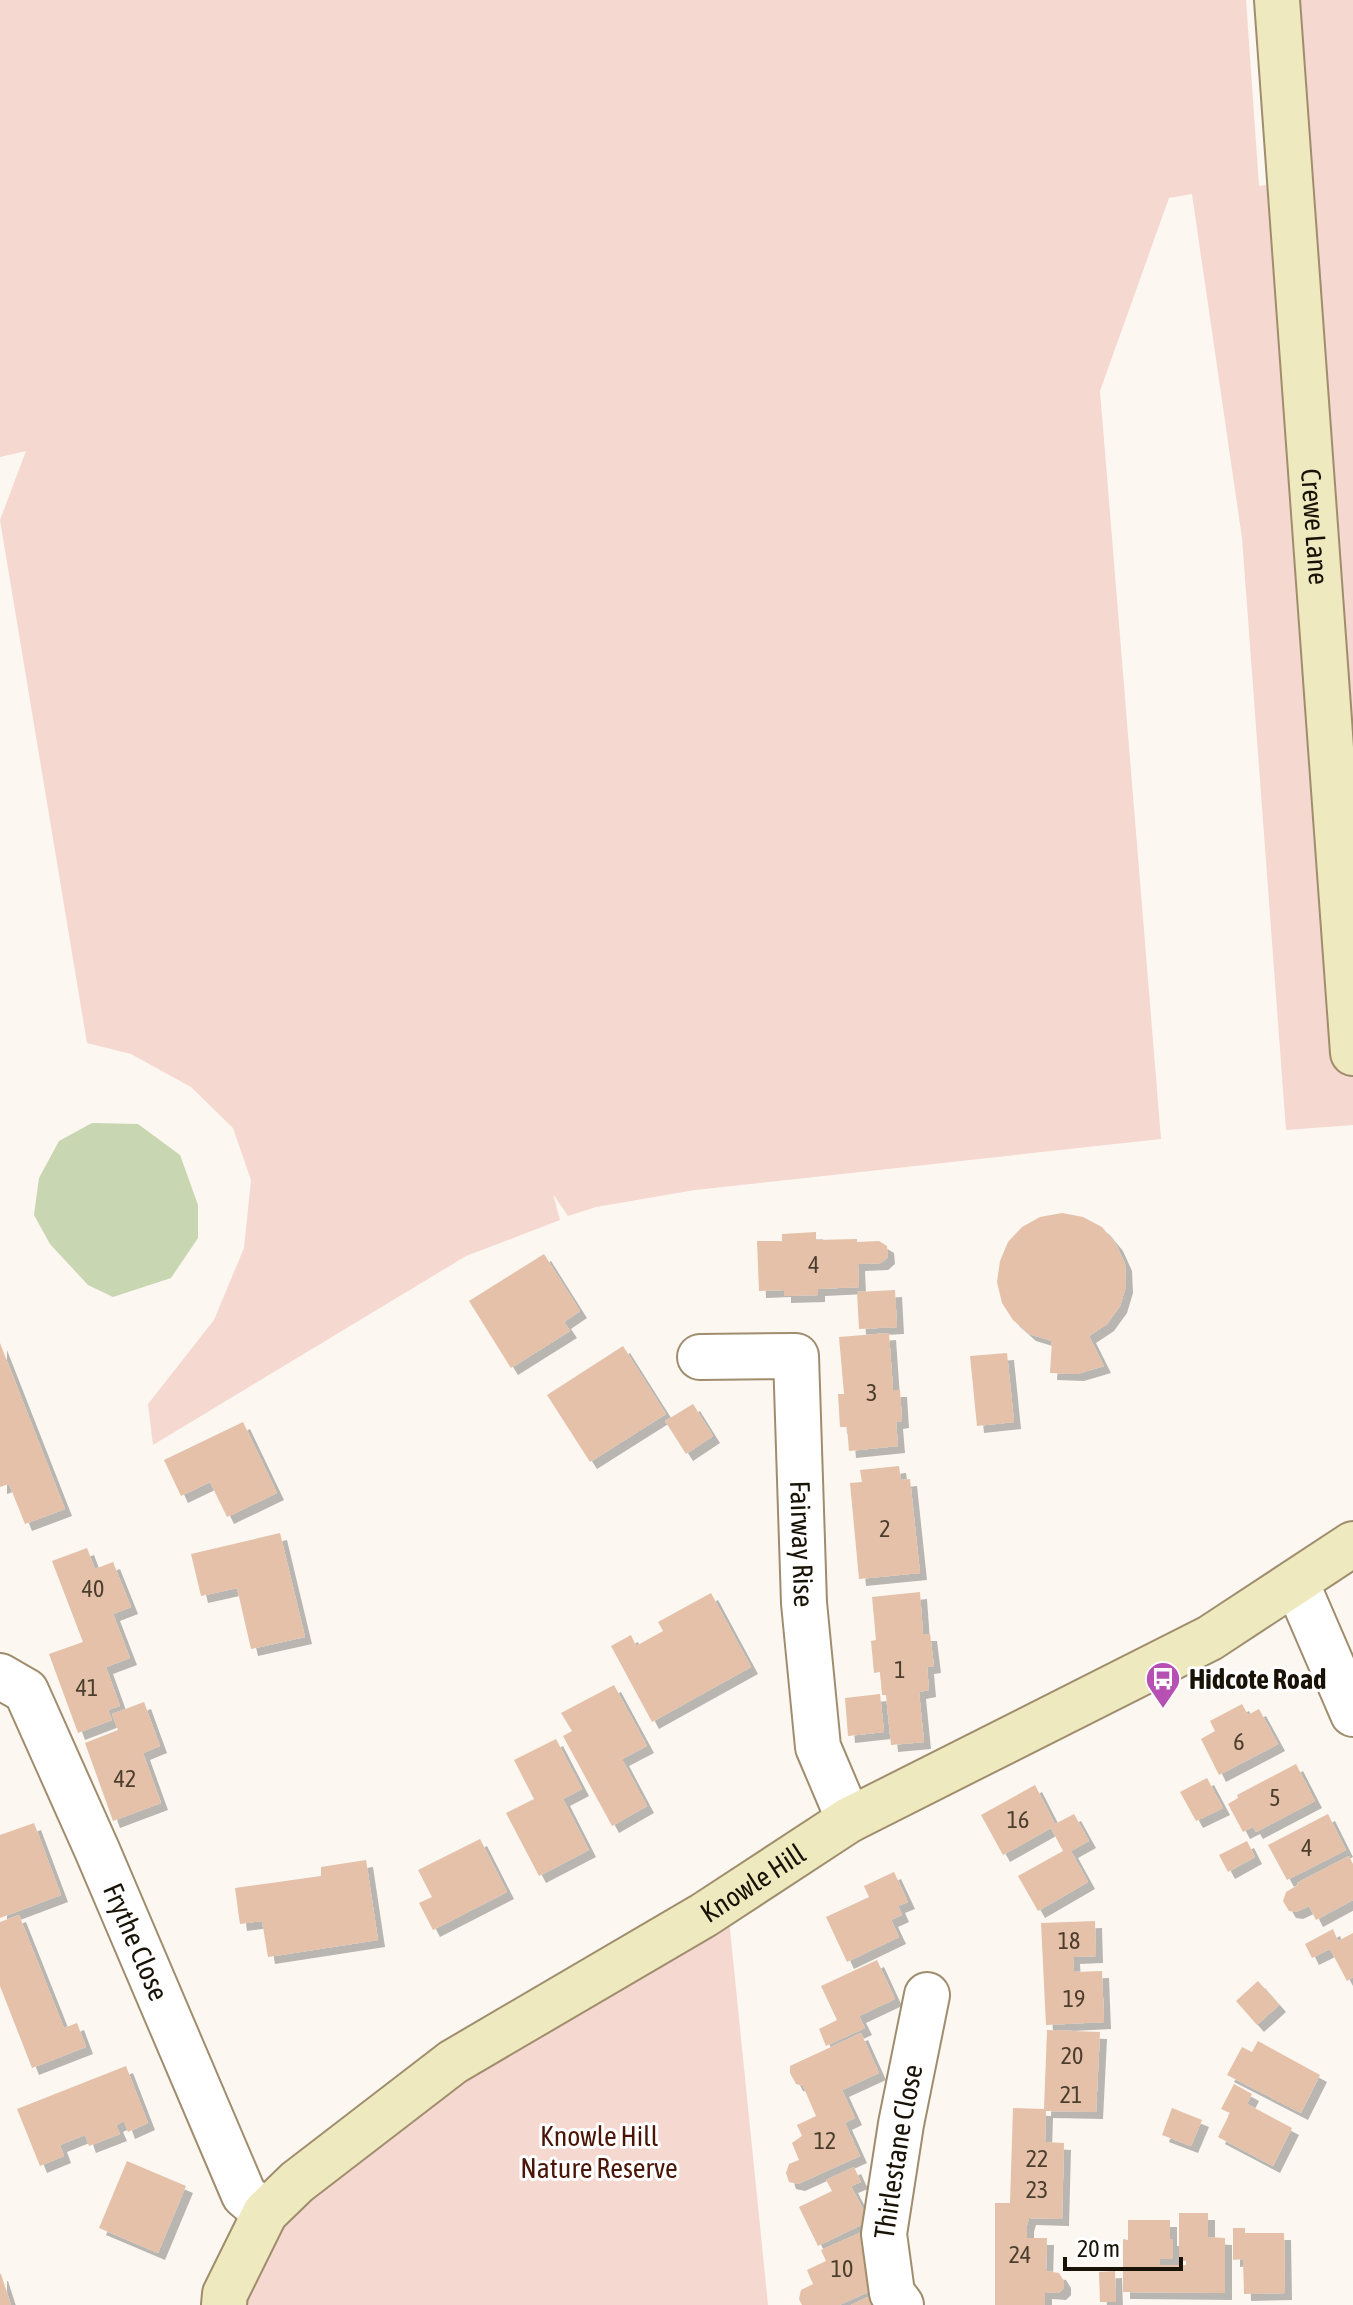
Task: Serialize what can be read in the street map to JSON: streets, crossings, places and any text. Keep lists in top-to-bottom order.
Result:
{
  "streets": {
    "street": [
      "Crewe Lane",
      "Fairway Rise",
      "Knowle Hill",
      "Frythe Close",
      "Thirlestane Close"
    ]
  },
  "crossings": [
    ["Fairway Rise", "Knowle Hill"],
    ["Knowle Hill", "Frythe Close"]
  ],
  "parks": ["Knowle Hill Nature Reserve"],
  "places": {
    "bus stop": ["Hidcote Road"]
  },
  "house_numbers": [
    "4",
    "3",
    "2",
    "40",
    "1",
    "41",
    "6",
    "42",
    "5",
    "16",
    "4",
    "18",
    "19",
    "20",
    "21",
    "12",
    "22",
    "23",
    "24",
    "10"
  ],
  "scale_bar": "20 m"
}
